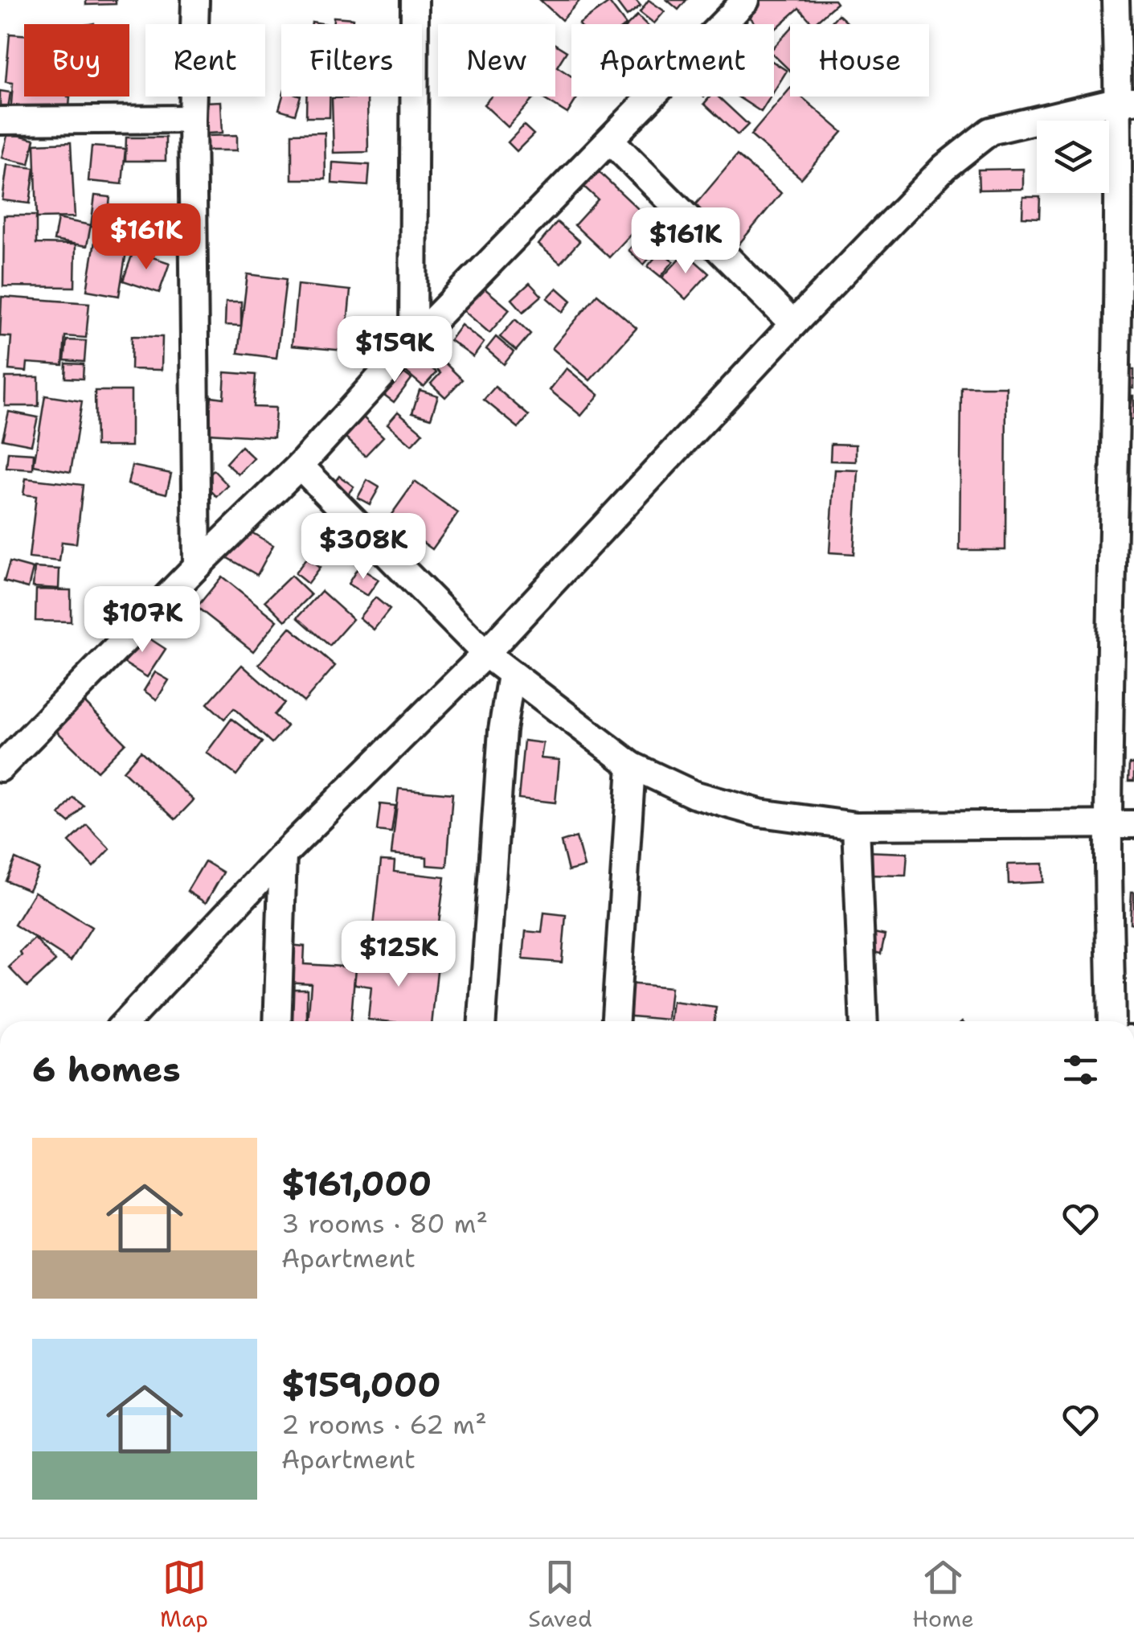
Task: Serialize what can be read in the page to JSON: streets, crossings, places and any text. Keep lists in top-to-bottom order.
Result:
{
  "page": {
    "chip": [
      "Buy",
      "Rent",
      "Filters",
      "New",
      "Apartment",
      "House"
    ],
    "price": [
      "$161K",
      "$161K",
      "$159K",
      "$308K",
      "$107K",
      "$125K"
    ],
    "heading": "6 homes",
    "list": [
      {
        "name": "$161,000",
        "note": "3 rooms · 80 m² · Apartment"
      },
      {
        "name": "$159,000",
        "note": "2 rooms · 62 m² · Apartment"
      }
    ],
    "tabs": ["Map", "Saved", "Home"]
  }
}
